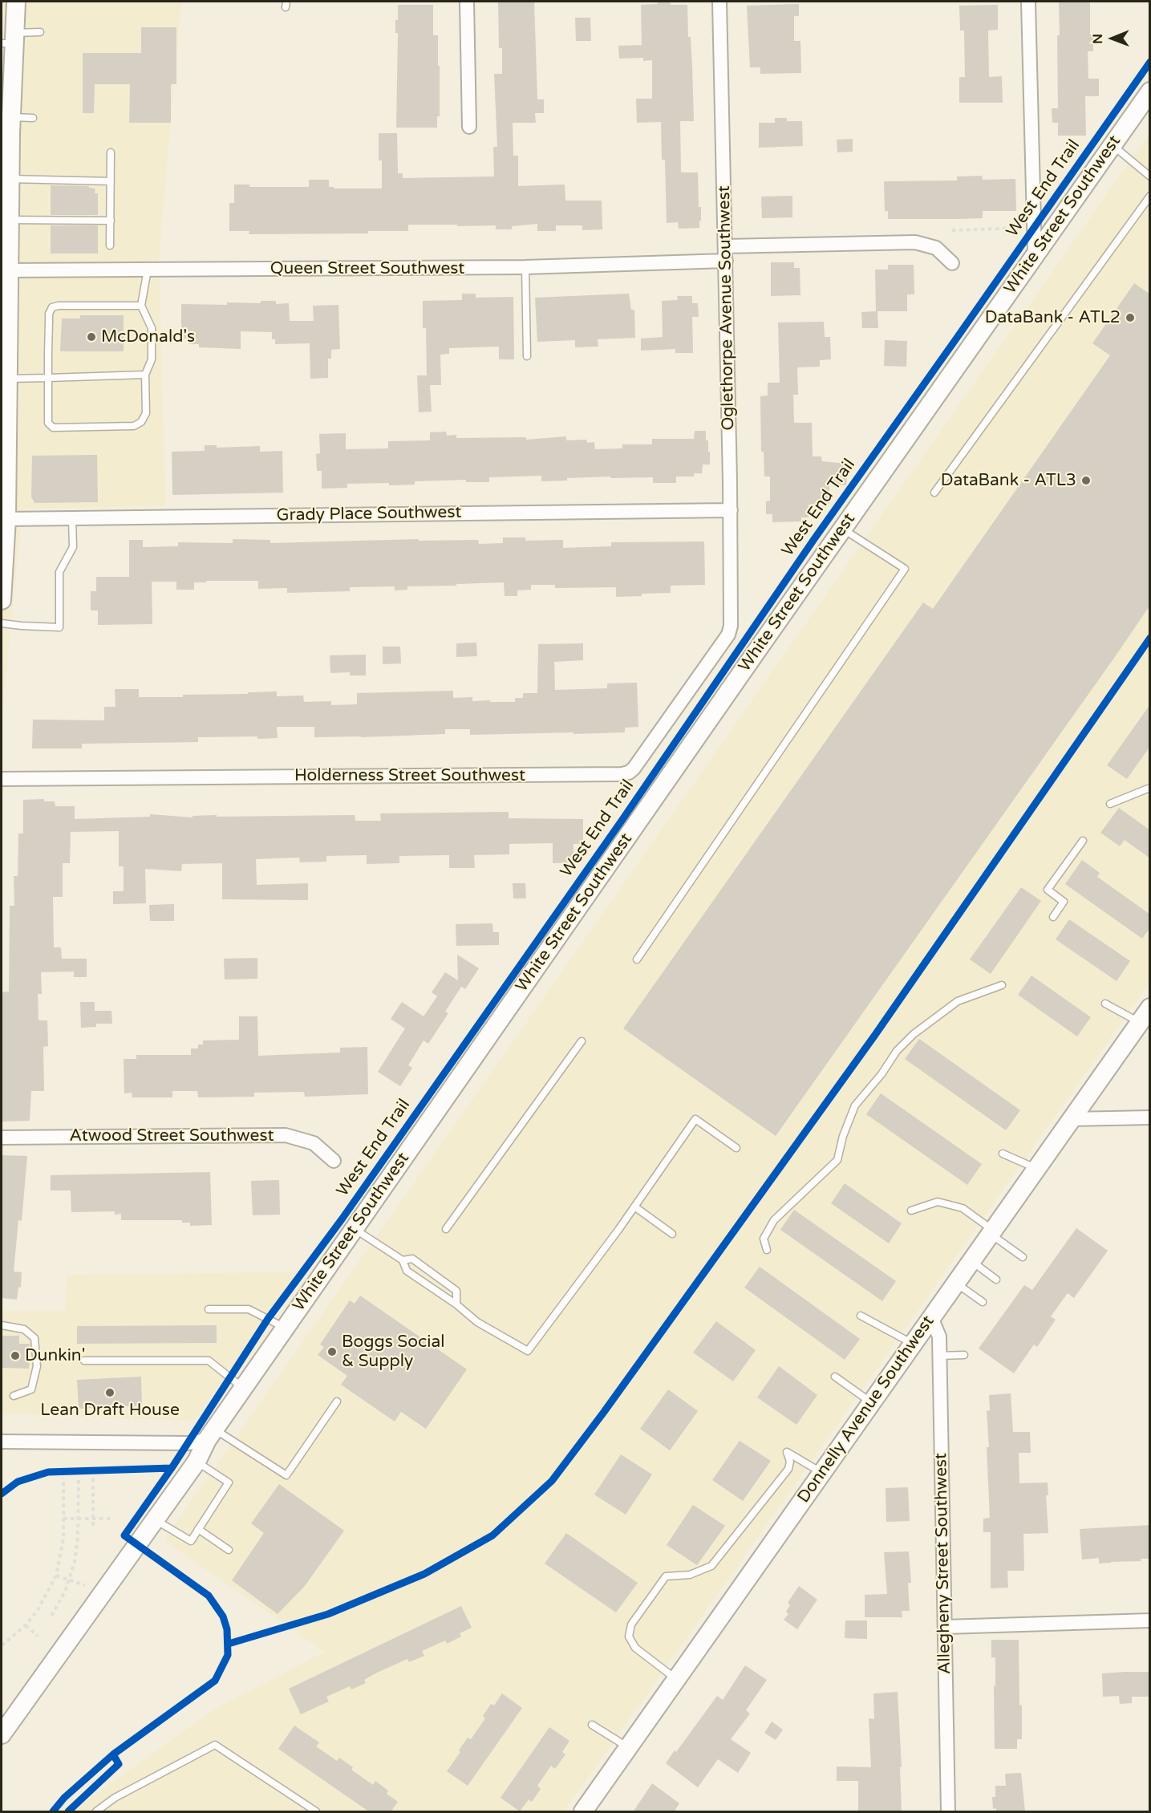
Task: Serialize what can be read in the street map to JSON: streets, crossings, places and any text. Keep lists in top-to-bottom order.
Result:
{
  "streets": {
    "street": [
      "White Street Southwest",
      "Queen Street Southwest",
      "Oglethorpe Avenue Southwest",
      "Grady Place Southwest",
      "Holderness Street Southwest",
      "Atwood Street Southwest",
      "Donnelly Avenue Southwest",
      "Allegheny Street Southwest"
    ],
    "cycle path": ["West End Trail"]
  },
  "crossings": [
    ["Queen Street Southwest", "Oglethorpe Avenue Southwest"],
    ["Oglethorpe Avenue Southwest", "Grady Place Southwest"],
    ["Oglethorpe Avenue Southwest", "Holderness Street Southwest"],
    ["Donnelly Avenue Southwest", "Allegheny Street Southwest"]
  ],
  "places": [
    "DataBank - ATL2",
    "McDonald's",
    "DataBank - ATL3",
    "Boggs Social & Supply",
    "Dunkin'",
    "Lean Draft House"
  ],
  "north": "left"
}
